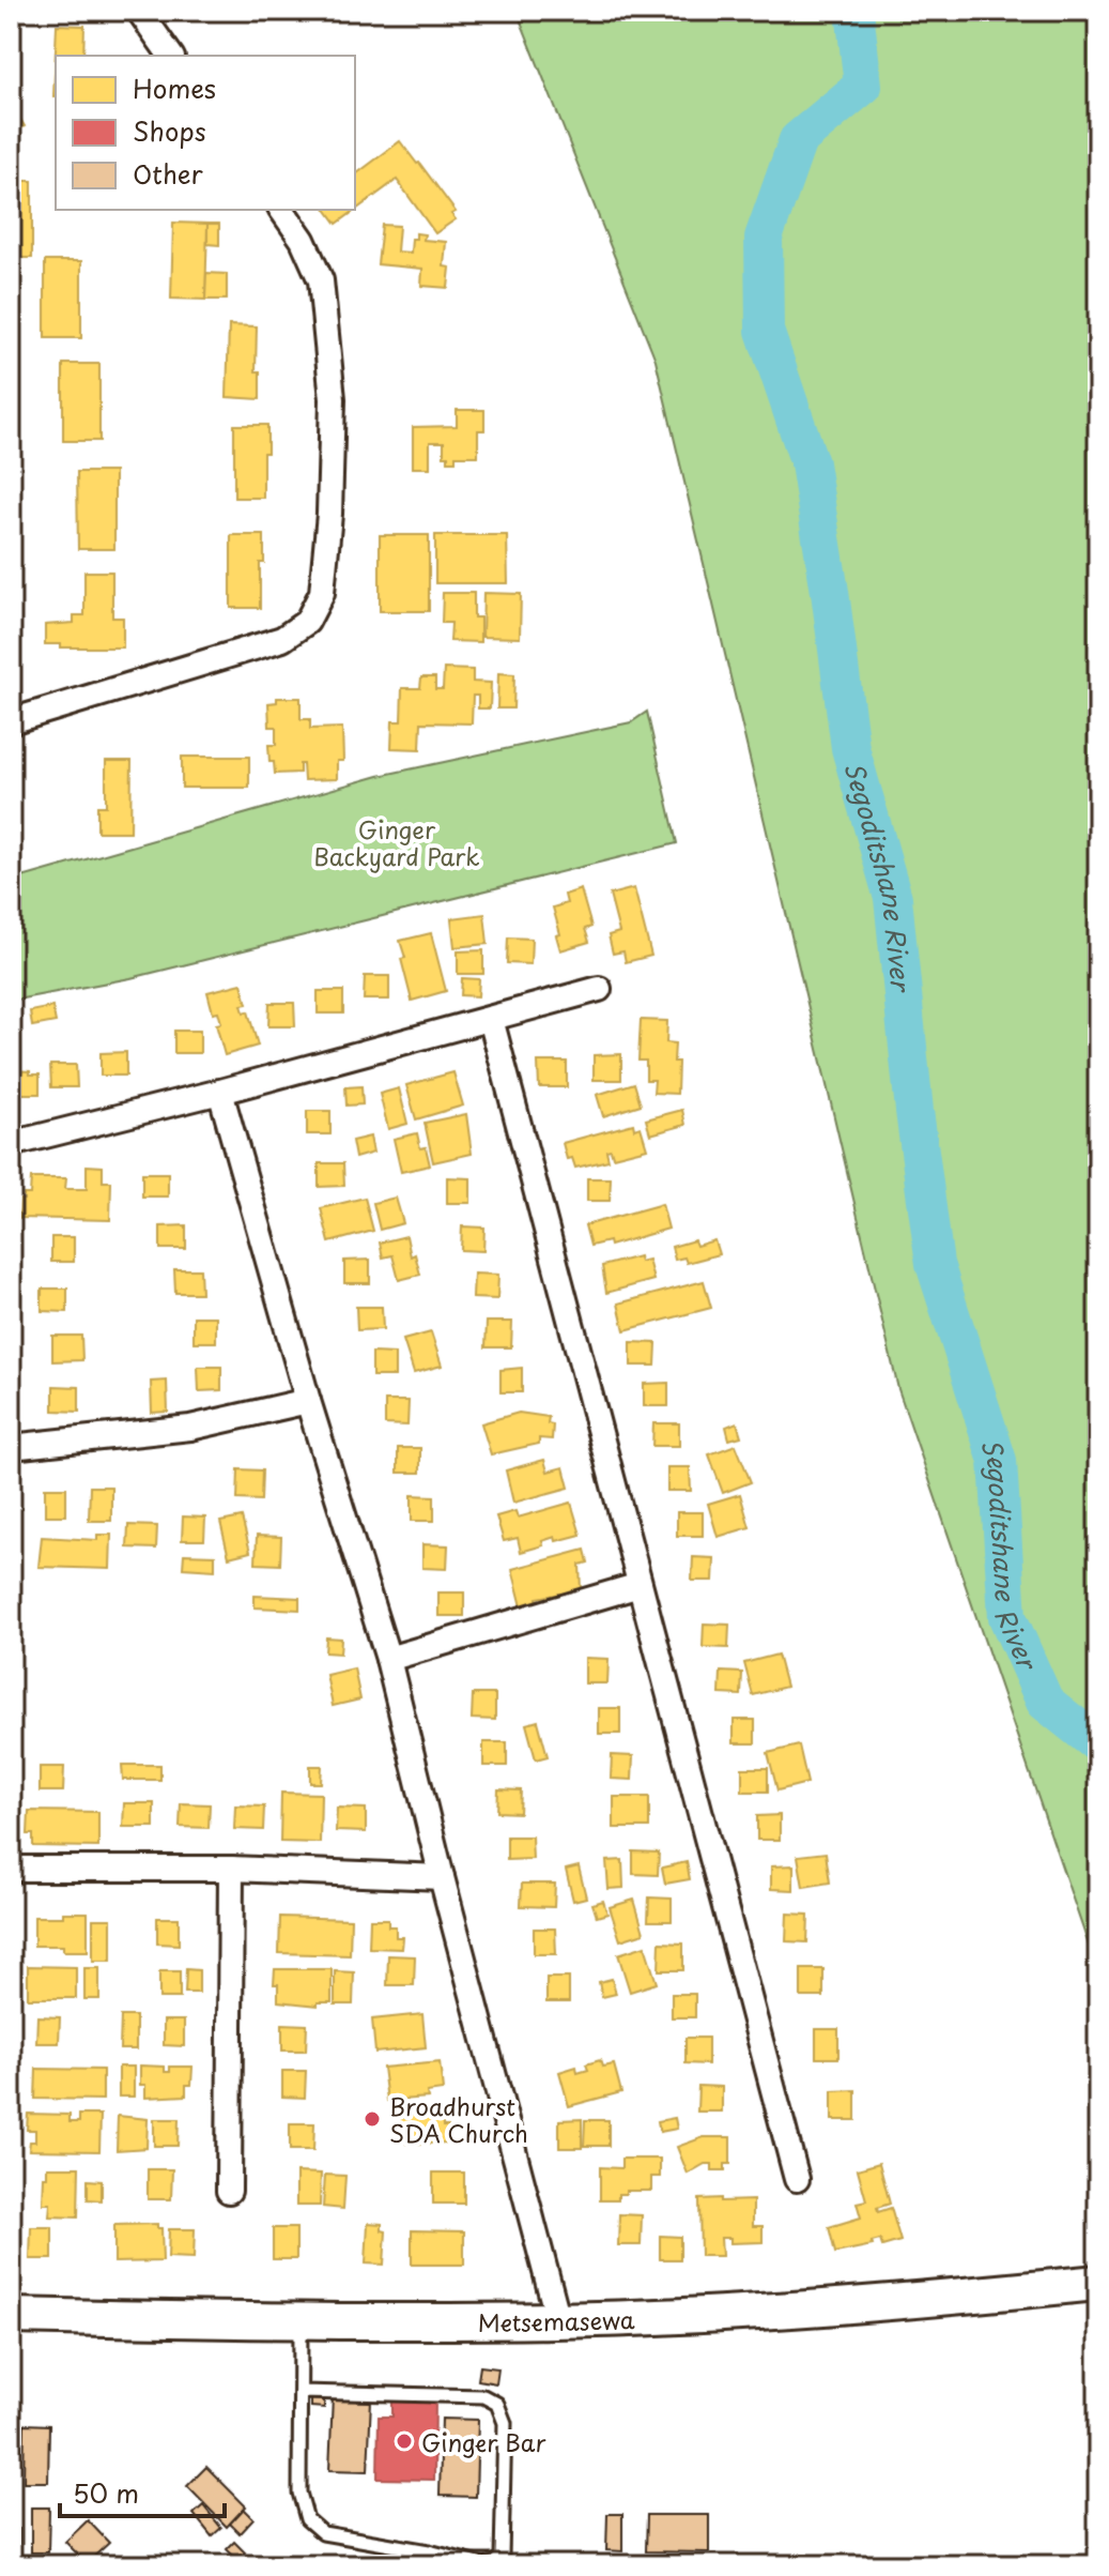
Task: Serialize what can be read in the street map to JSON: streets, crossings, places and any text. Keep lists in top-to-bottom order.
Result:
{
  "streets": {
    "street": ["Metsemasewa"]
  },
  "water": ["Segoditshane River"],
  "parks": ["Ginger Backyard Park"],
  "places": ["Broadhurst SDA Church", "Ginger Bar"],
  "legend": ["Homes", "Shops", "Other"],
  "scale_bar": "50 m"
}
